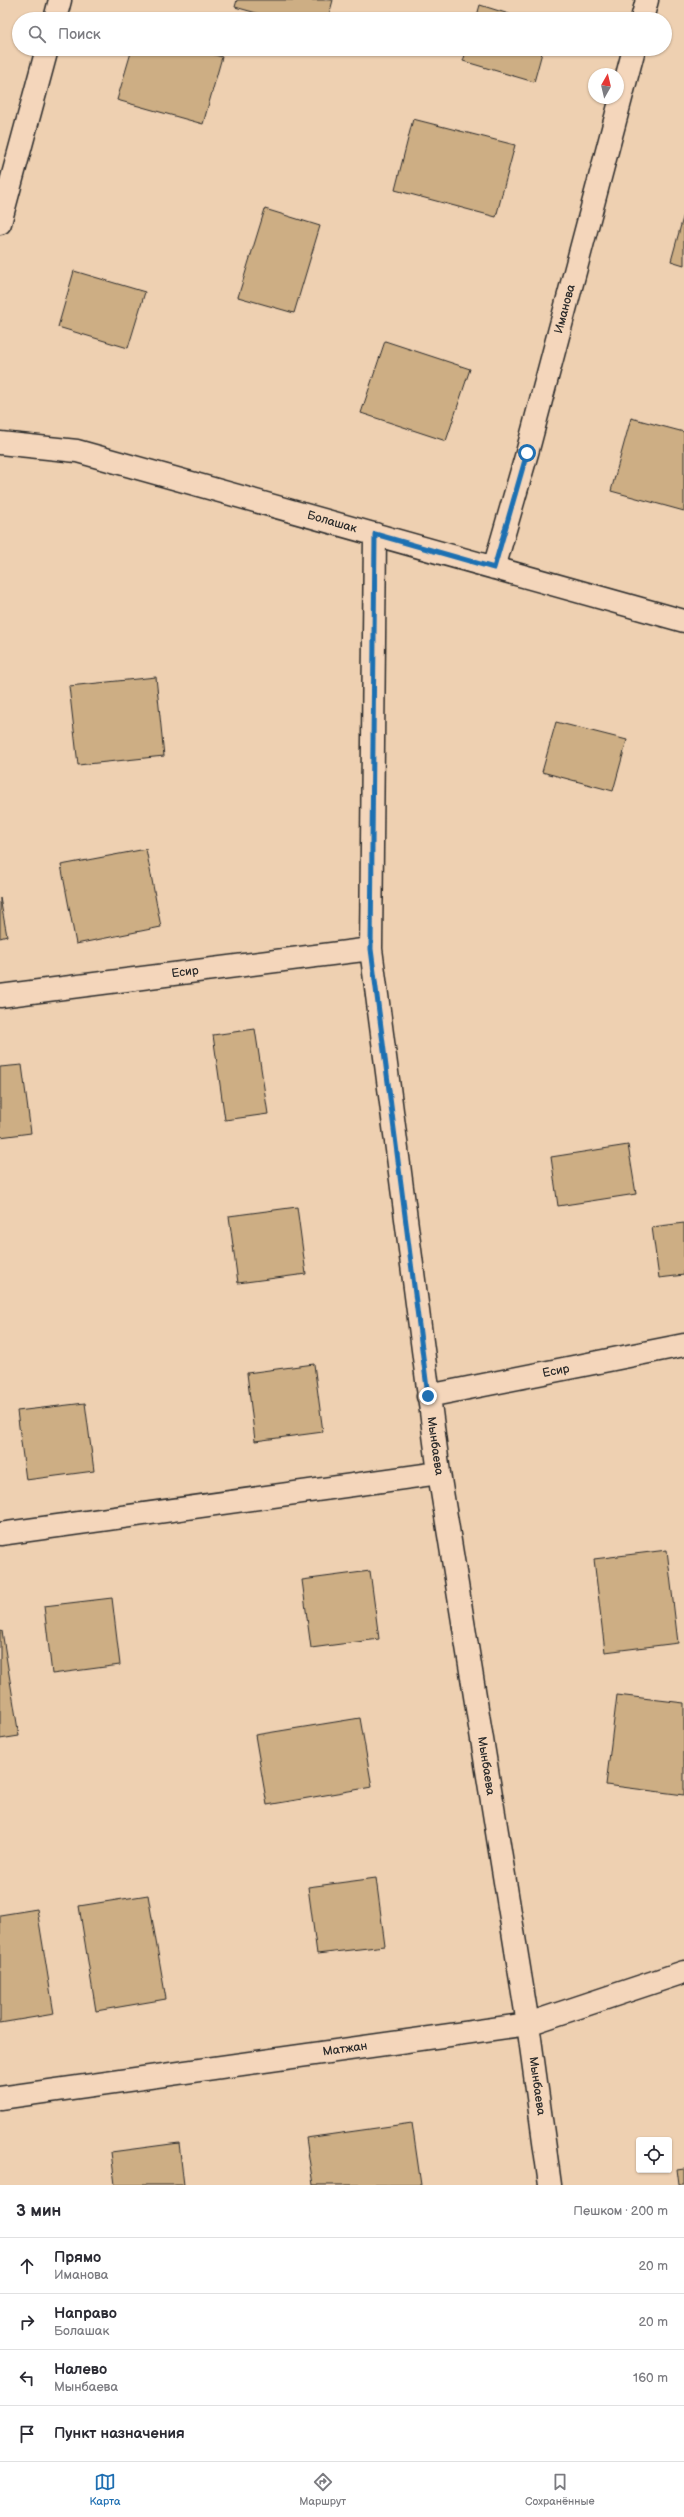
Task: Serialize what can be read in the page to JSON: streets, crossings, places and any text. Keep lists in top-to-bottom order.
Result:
{
  "streets": {
    "street": [
      "Иманова",
      "Болашак",
      "Есир",
      "Мынбаева",
      "Матжан"
    ]
  },
  "crossings": [
    ["Иманова", "Болашак"],
    ["Болашак", "Мынбаева"],
    ["Есир", "Мынбаева"],
    ["Мынбаева", "Матжан"]
  ],
  "north": "top",
  "page": {
    "search": "Поиск",
    "heading": ["3 мин", "Пешком · 200 m"],
    "list": [
      ["Прямо", "Иманова", "20 m"],
      ["Направо", "Болашак", "20 m"],
      ["Налево", "Мынбаева", "160 m"],
      "Пункт назначения"
    ],
    "nav": ["Карта", "Маршрут", "Сохранённые"]
  }
}
